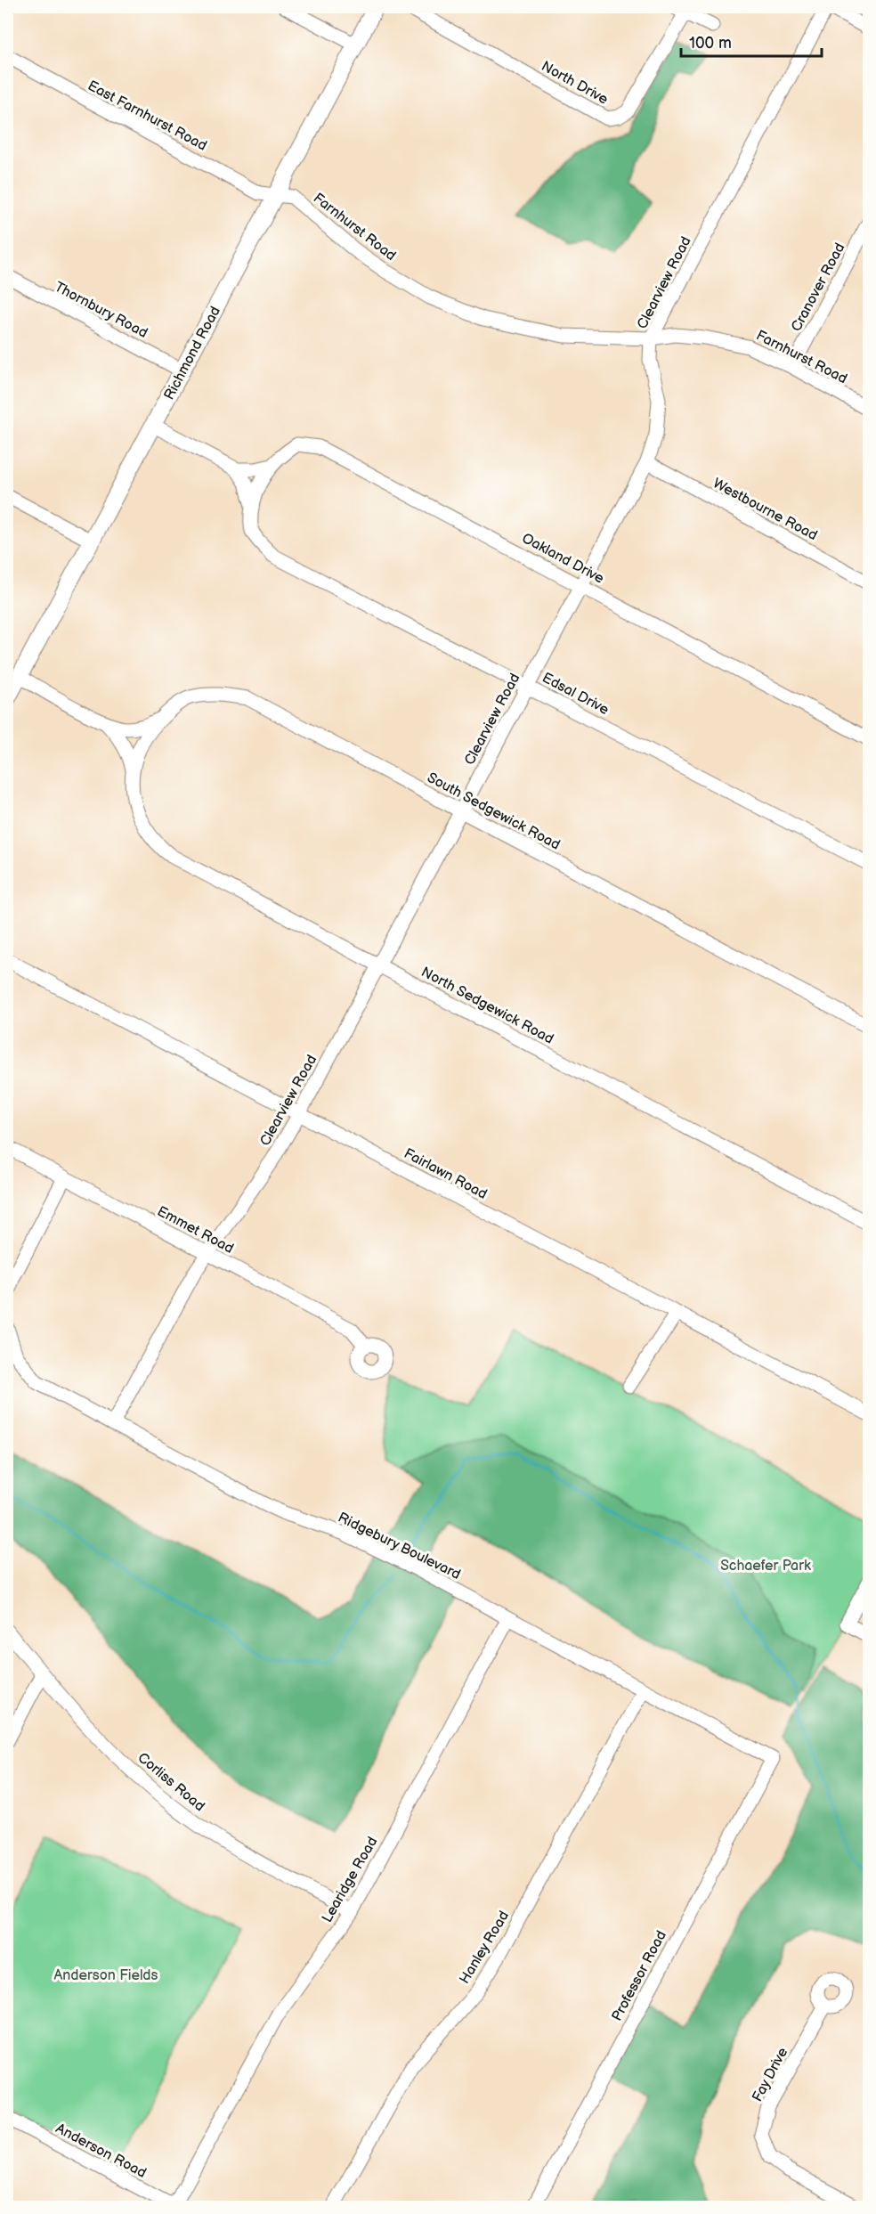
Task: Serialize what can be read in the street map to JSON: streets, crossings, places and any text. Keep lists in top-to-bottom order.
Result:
{
  "streets": {
    "main road": ["Richmond Road"],
    "street": [
      "North Drive",
      "East Farnhurst Road",
      "Farnhurst Road",
      "Clearview Road",
      "Cranover Road",
      "Thornbury Road",
      "Westbourne Road",
      "Oakland Drive",
      "Edsal Drive",
      "South Sedgewick Road",
      "North Sedgewick Road",
      "Fairlawn Road",
      "Emmet Road",
      "Ridgebury Boulevard",
      "Corliss Road",
      "Learidge Road",
      "Hanley Road",
      "Professor Road",
      "Fay Drive",
      "Anderson Road"
    ]
  },
  "crossings": [
    ["East Farnhurst Road", "Farnhurst Road"],
    ["East Farnhurst Road", "Richmond Road"],
    ["Farnhurst Road", "Clearview Road"],
    ["Farnhurst Road", "Cranover Road"],
    ["Farnhurst Road", "Richmond Road"],
    ["Clearview Road", "Westbourne Road"],
    ["Clearview Road", "Oakland Drive"],
    ["Clearview Road", "Edsal Drive"],
    ["Clearview Road", "South Sedgewick Road"],
    ["Clearview Road", "North Sedgewick Road"],
    ["Clearview Road", "Fairlawn Road"],
    ["Clearview Road", "Emmet Road"],
    ["Clearview Road", "Ridgebury Boulevard"],
    ["Thornbury Road", "Richmond Road"],
    ["Oakland Drive", "Edsal Drive"],
    ["South Sedgewick Road", "North Sedgewick Road"],
    ["Ridgebury Boulevard", "Learidge Road"],
    ["Ridgebury Boulevard", "Hanley Road"],
    ["Ridgebury Boulevard", "Professor Road"],
    ["Corliss Road", "Learidge Road"],
    ["Learidge Road", "Anderson Road"]
  ],
  "parks": ["Schaefer Park", "Anderson Fields"],
  "scale_bar": "100 m"
}
